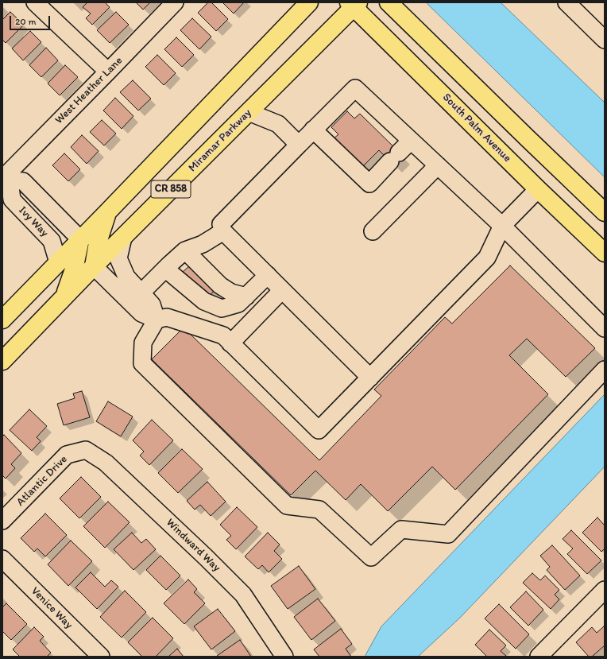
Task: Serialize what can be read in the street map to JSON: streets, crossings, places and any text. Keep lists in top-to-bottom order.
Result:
{
  "streets": {
    "main road": ["South Palm Avenue", "Miramar Parkway", "CR 858"],
    "street": [
      "West Heather Lane",
      "Ivy Way",
      "Atlantic Drive",
      "Windward Way",
      "Venice Way"
    ]
  },
  "crossings": [
    ["West Heather Lane", "Ivy Way"],
    ["South Palm Avenue", "Miramar Parkway"],
    ["CR 858", "Ivy Way"],
    ["Atlantic Drive", "Windward Way"]
  ],
  "scale_bar": "20 m"
}
